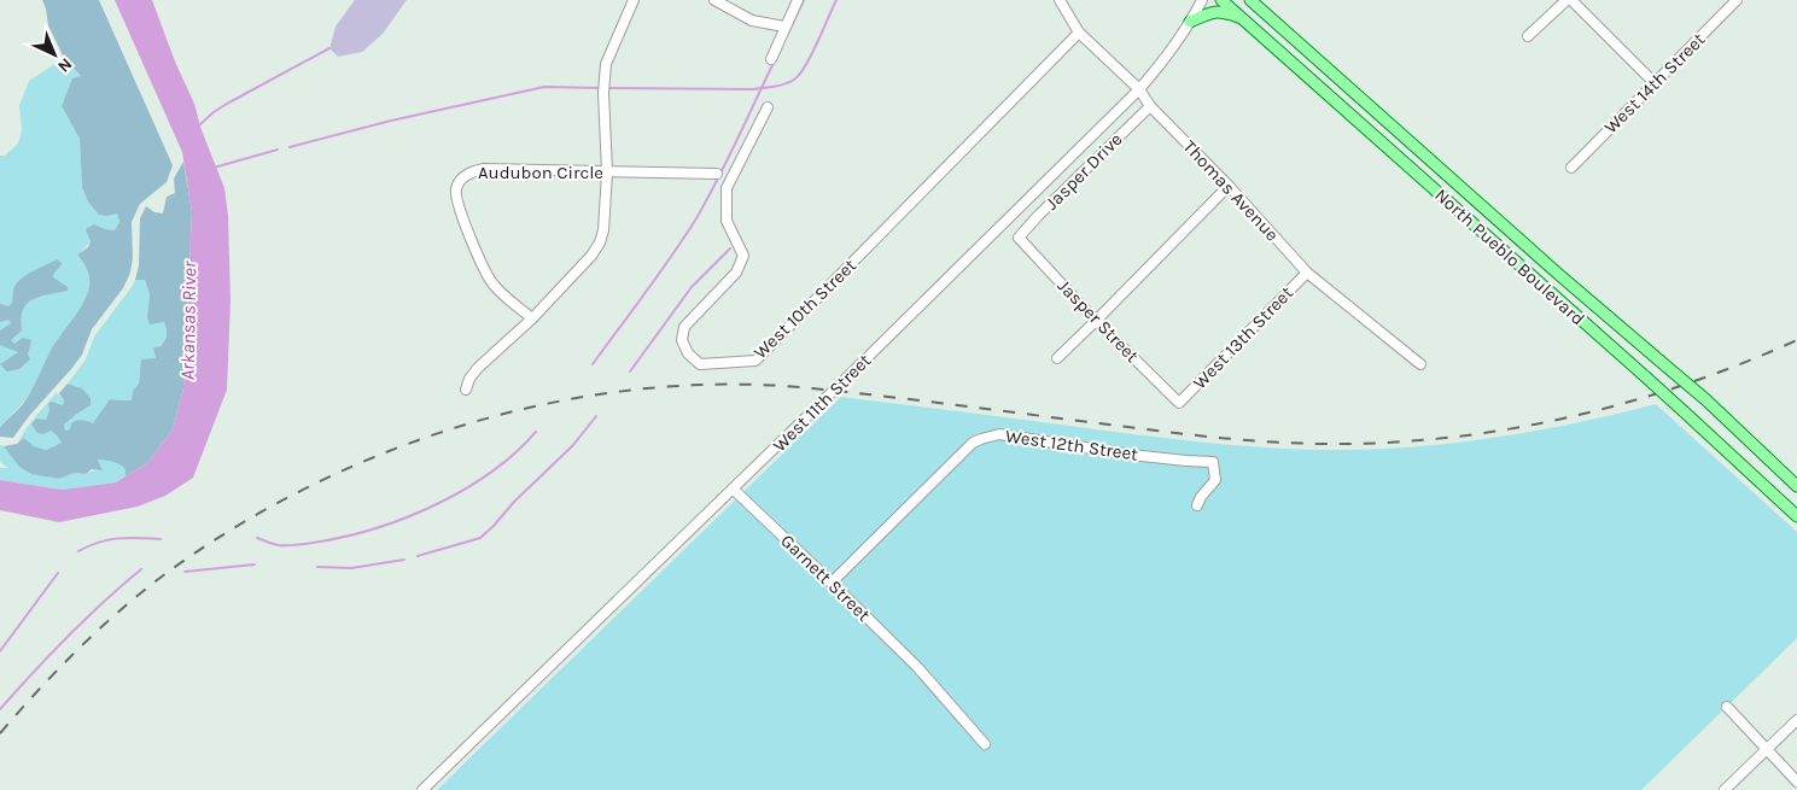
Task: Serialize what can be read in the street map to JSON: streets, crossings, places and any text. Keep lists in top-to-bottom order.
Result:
{
  "streets": {
    "main road": ["North Pueblo Boulevard"],
    "street": [
      "West 14th Street",
      "Jasper Drive",
      "Audubon Circle",
      "Thomas Avenue",
      "West 10th Street",
      "Jasper Street",
      "West 13th Street",
      "West 11th Street",
      "West 12th Street",
      "Garnett Street"
    ]
  },
  "crossings": [
    ["Jasper Drive", "Thomas Avenue"],
    ["Jasper Drive", "Jasper Street"],
    ["Thomas Avenue", "West 10th Street"],
    ["Thomas Avenue", "West 13th Street"],
    ["Thomas Avenue", "West 11th Street"],
    ["Jasper Street", "West 13th Street"],
    ["West 11th Street", "Garnett Street"],
    ["West 12th Street", "Garnett Street"]
  ],
  "water": ["Arkansas River"],
  "north": "bottom right"
}
